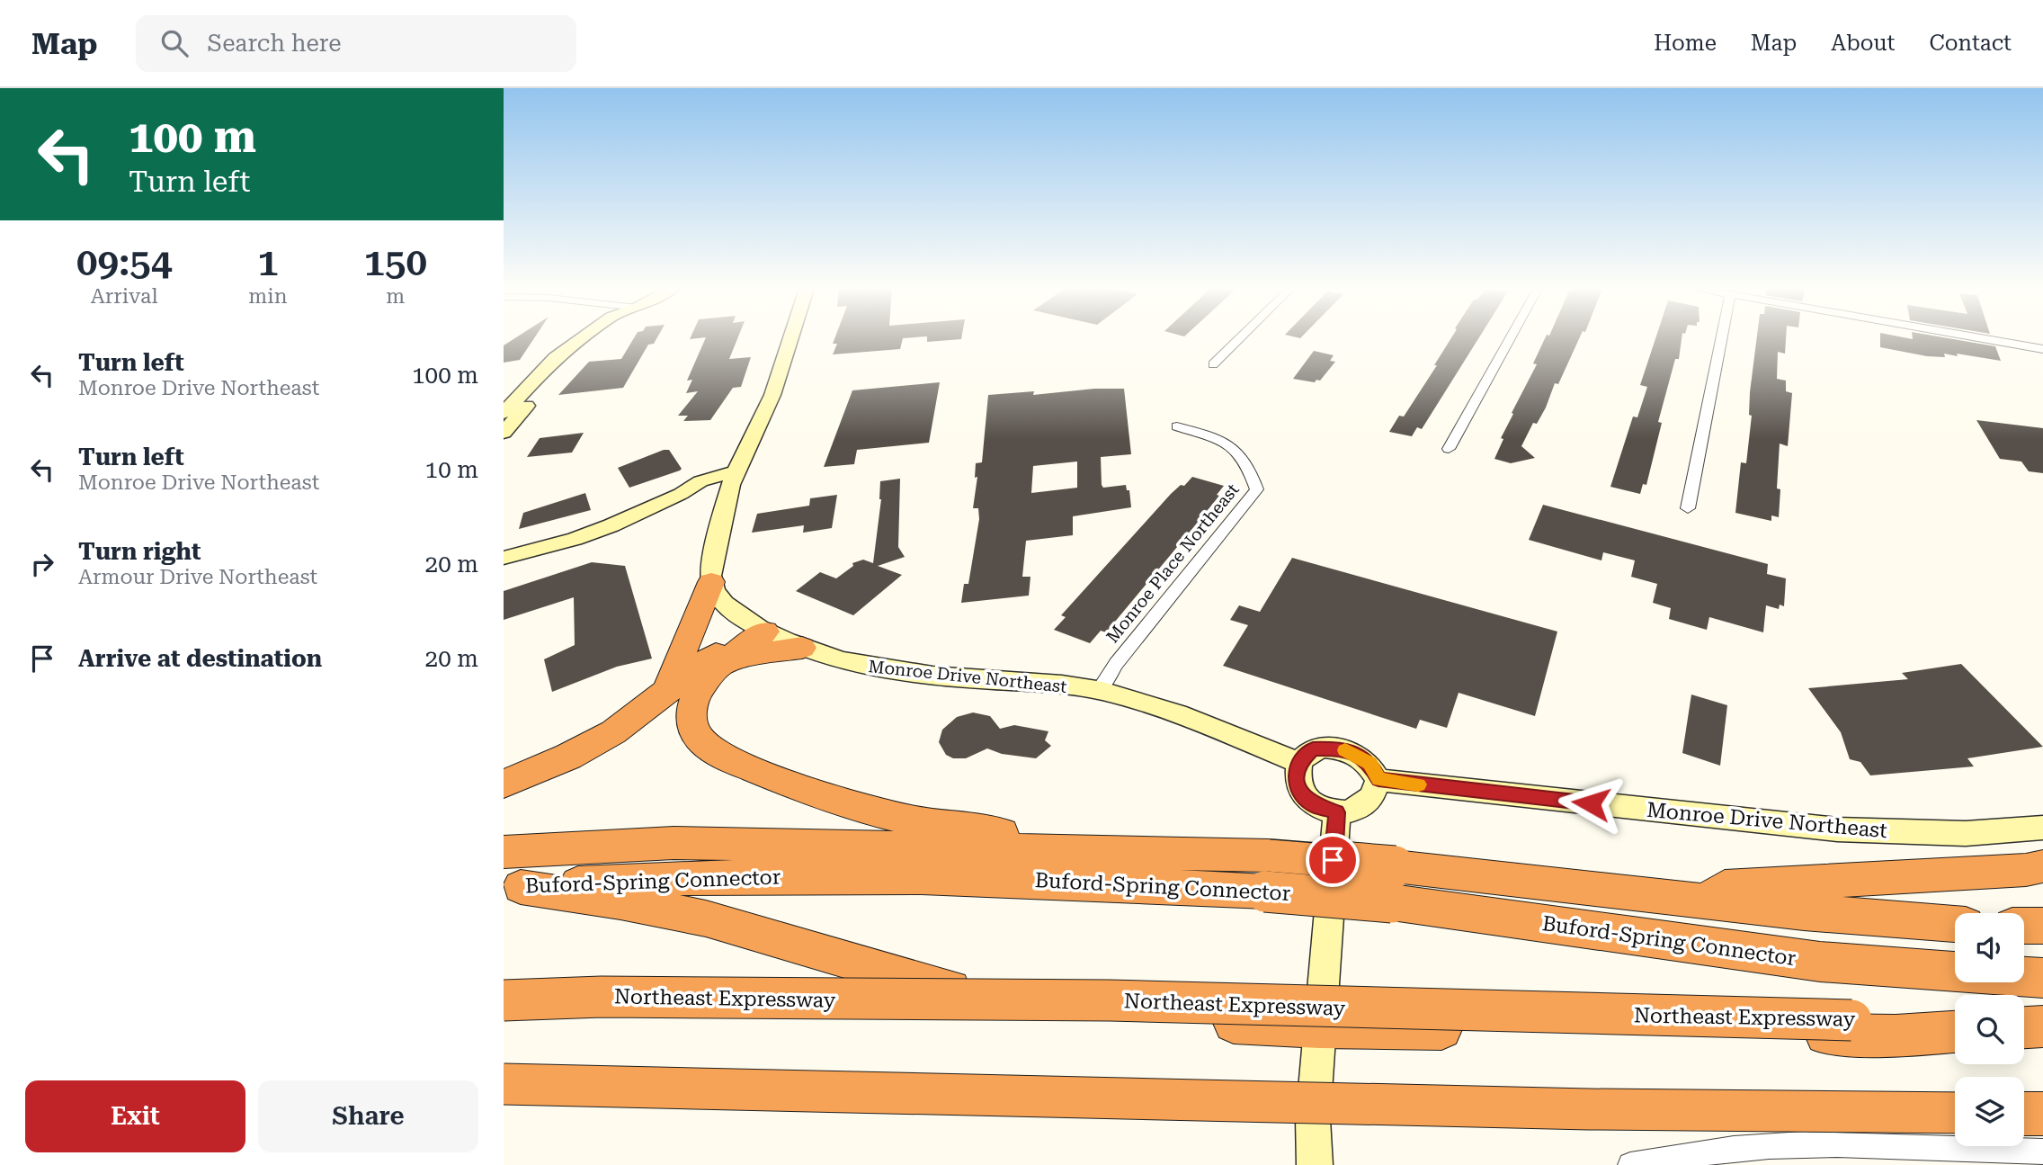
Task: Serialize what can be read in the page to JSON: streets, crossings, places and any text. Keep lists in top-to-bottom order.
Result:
{
  "streets": {
    "highway": ["Buford-Spring Connector", "Northeast Expressway"],
    "main road": ["Monroe Drive Northeast"],
    "street": ["Monroe Place Northeast"]
  },
  "crossings": [
    ["Monroe Place Northeast", "Monroe Drive Northeast"]
  ],
  "page": {
    "header": "Map",
    "search": "Search here",
    "nav": [
      "Home",
      "Map",
      "About",
      "Contact"
    ],
    "turn": ["100 m", "Turn left"],
    "eta": [
      "09:54",
      "Arrival",
      "1",
      "min",
      "150",
      "m"
    ],
    "list": [
      {
        "name": "Turn left",
        "note": "Monroe Drive Northeast",
        "value": "100 m"
      },
      {
        "name": "Turn left",
        "note": "Monroe Drive Northeast",
        "value": "10 m"
      },
      {
        "name": "Turn right",
        "note": "Armour Drive Northeast",
        "value": "20 m"
      },
      {
        "name": "Arrive at destination",
        "value": "20 m"
      }
    ],
    "buttons": ["Exit", "Share"]
  }
}
